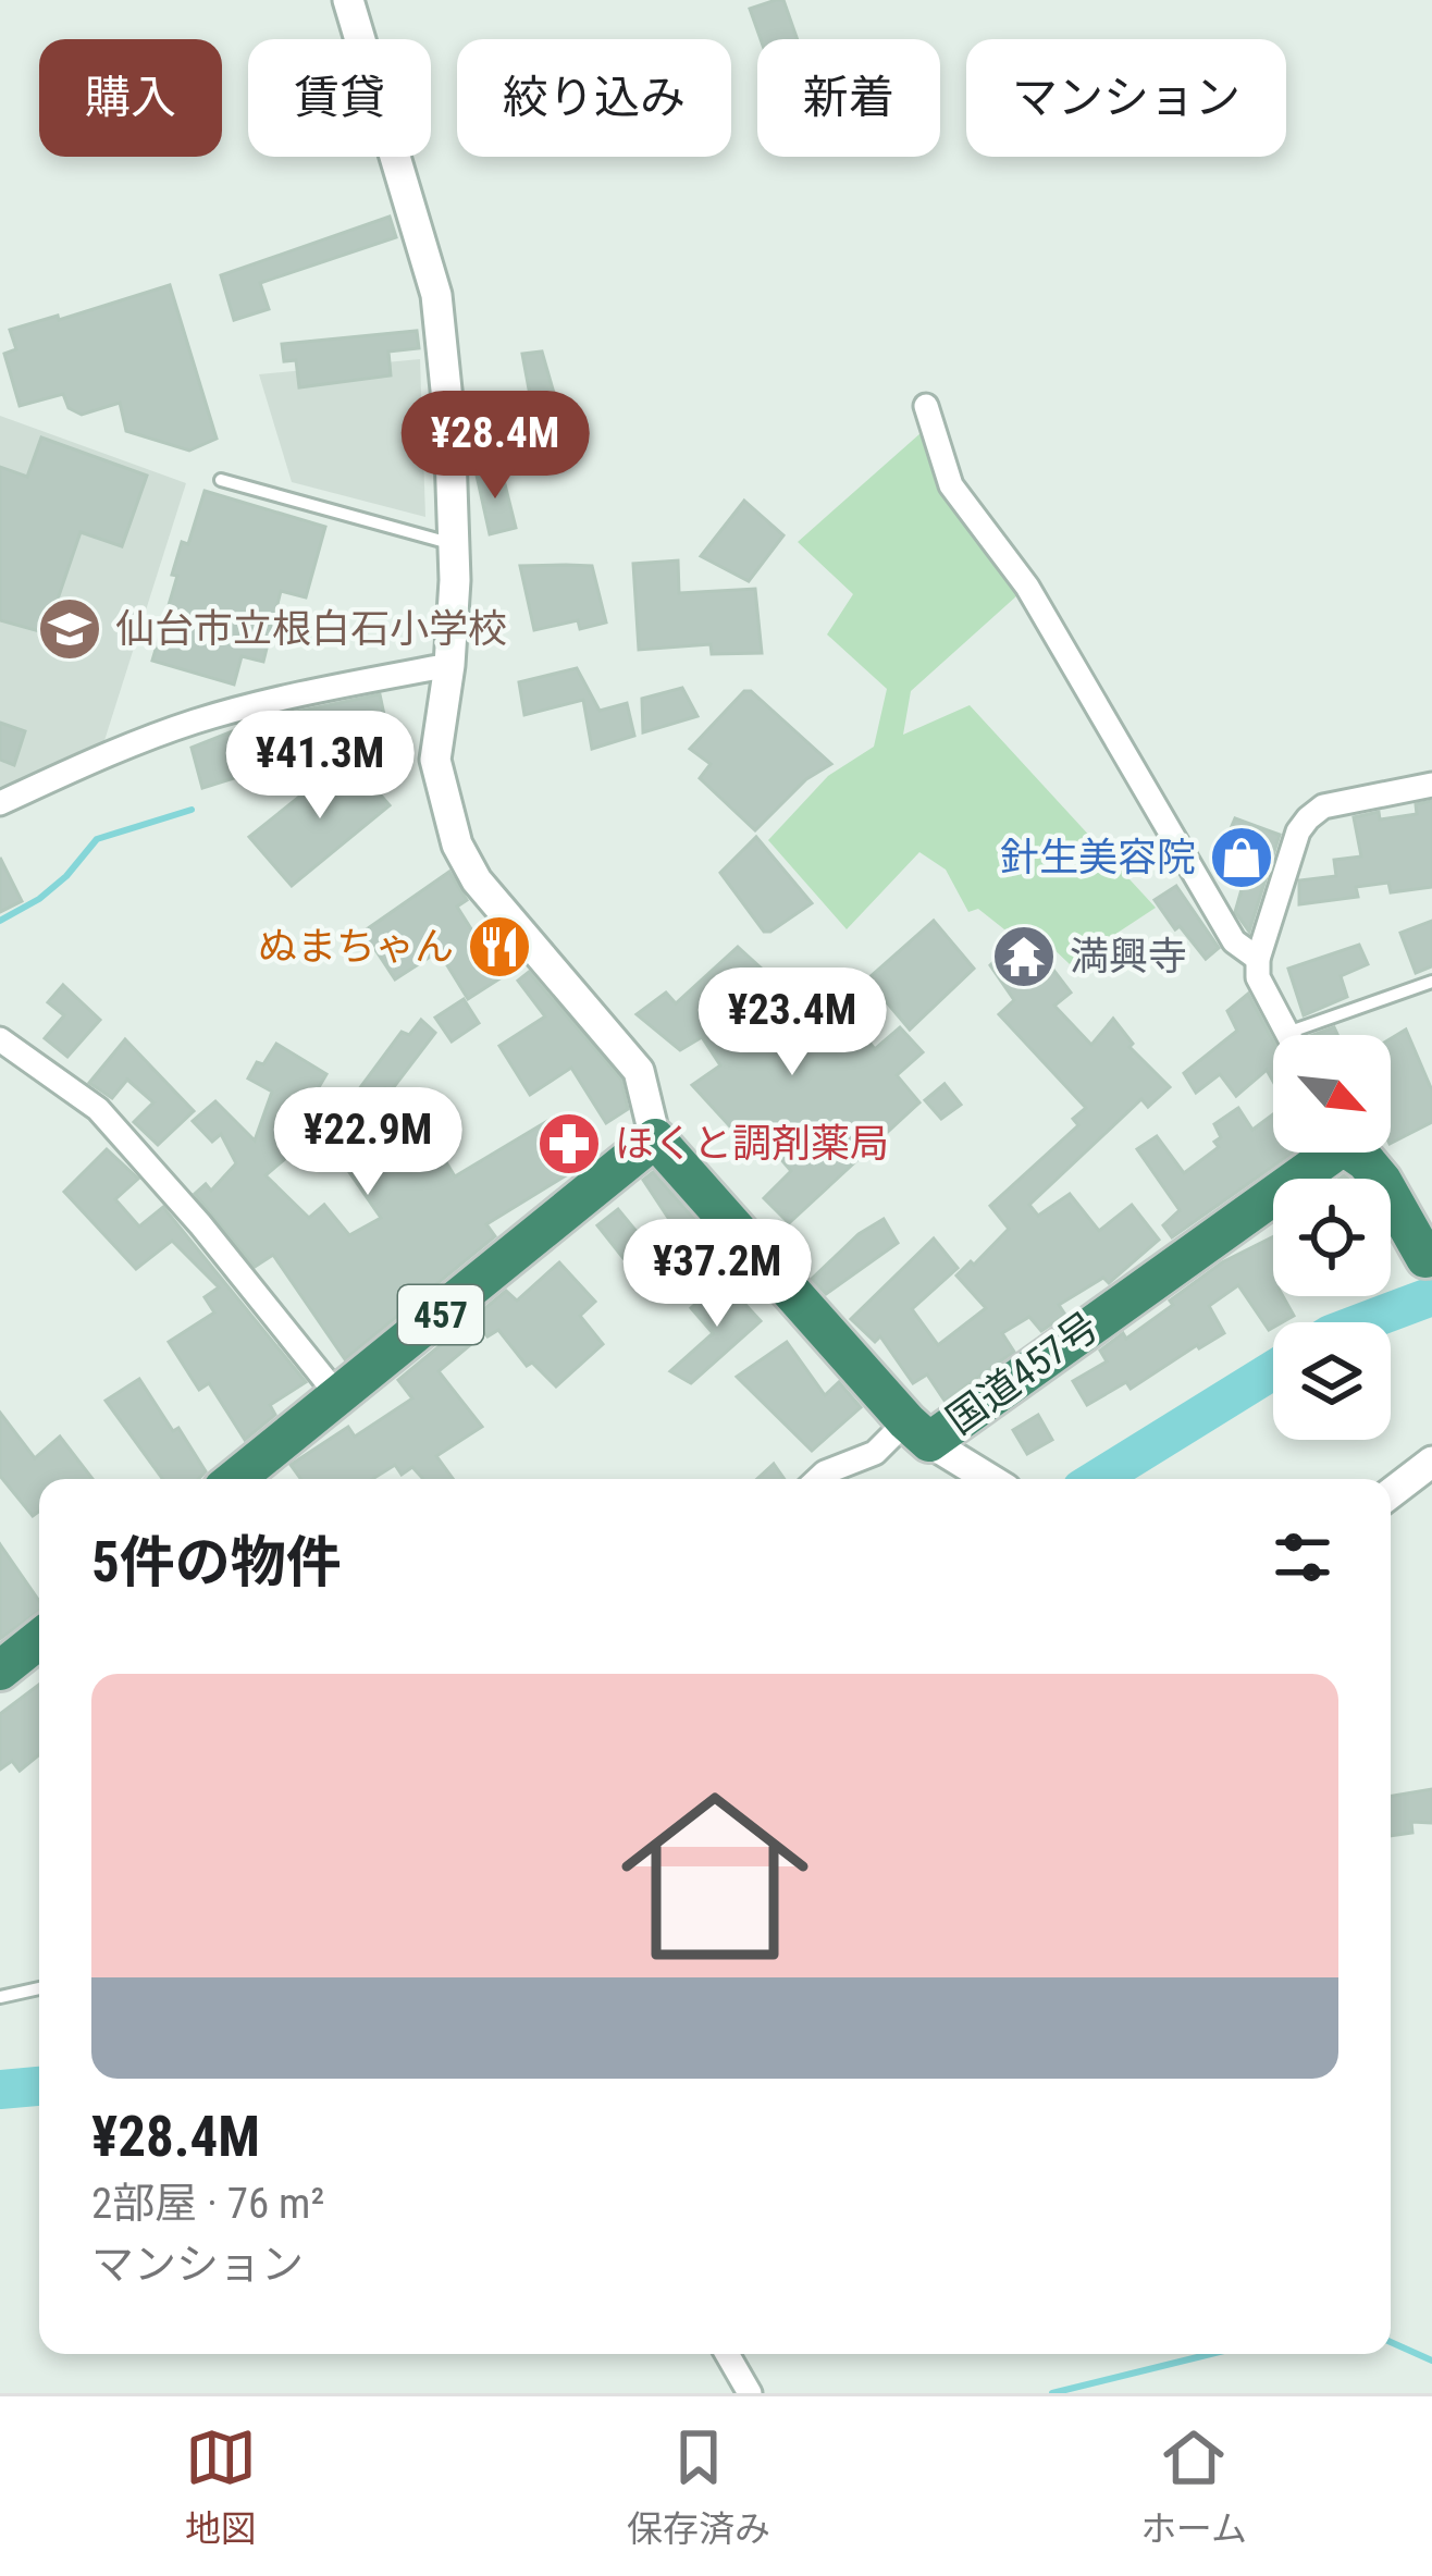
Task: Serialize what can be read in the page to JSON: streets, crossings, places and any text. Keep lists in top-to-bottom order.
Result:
{
  "streets": {
    "highway": ["457", "国道457号"]
  },
  "crossings": [
    ["457", "国道457号"]
  ],
  "places": {
    "school or university": ["仙台市立根白石小学校"],
    "shop": ["針生美容院"],
    "restaurant": ["ぬまちゃん"],
    "temple": ["満興寺"],
    "pharmacy": ["ほくと調剤薬局"]
  },
  "north": "bottom right",
  "page": {
    "chip": [
      "購入",
      "賃貸",
      "絞り込み",
      "新着",
      "マンション"
    ],
    "price": [
      "¥28.4M",
      "¥41.3M",
      "¥23.4M",
      "¥22.9M",
      "¥37.2M"
    ],
    "heading": "5件の物件",
    "list": [
      {
        "name": "¥28.4M",
        "note": "2部屋 · 76 m² · マンション"
      }
    ],
    "tabs": ["地図", "保存済み", "ホーム"]
  }
}
